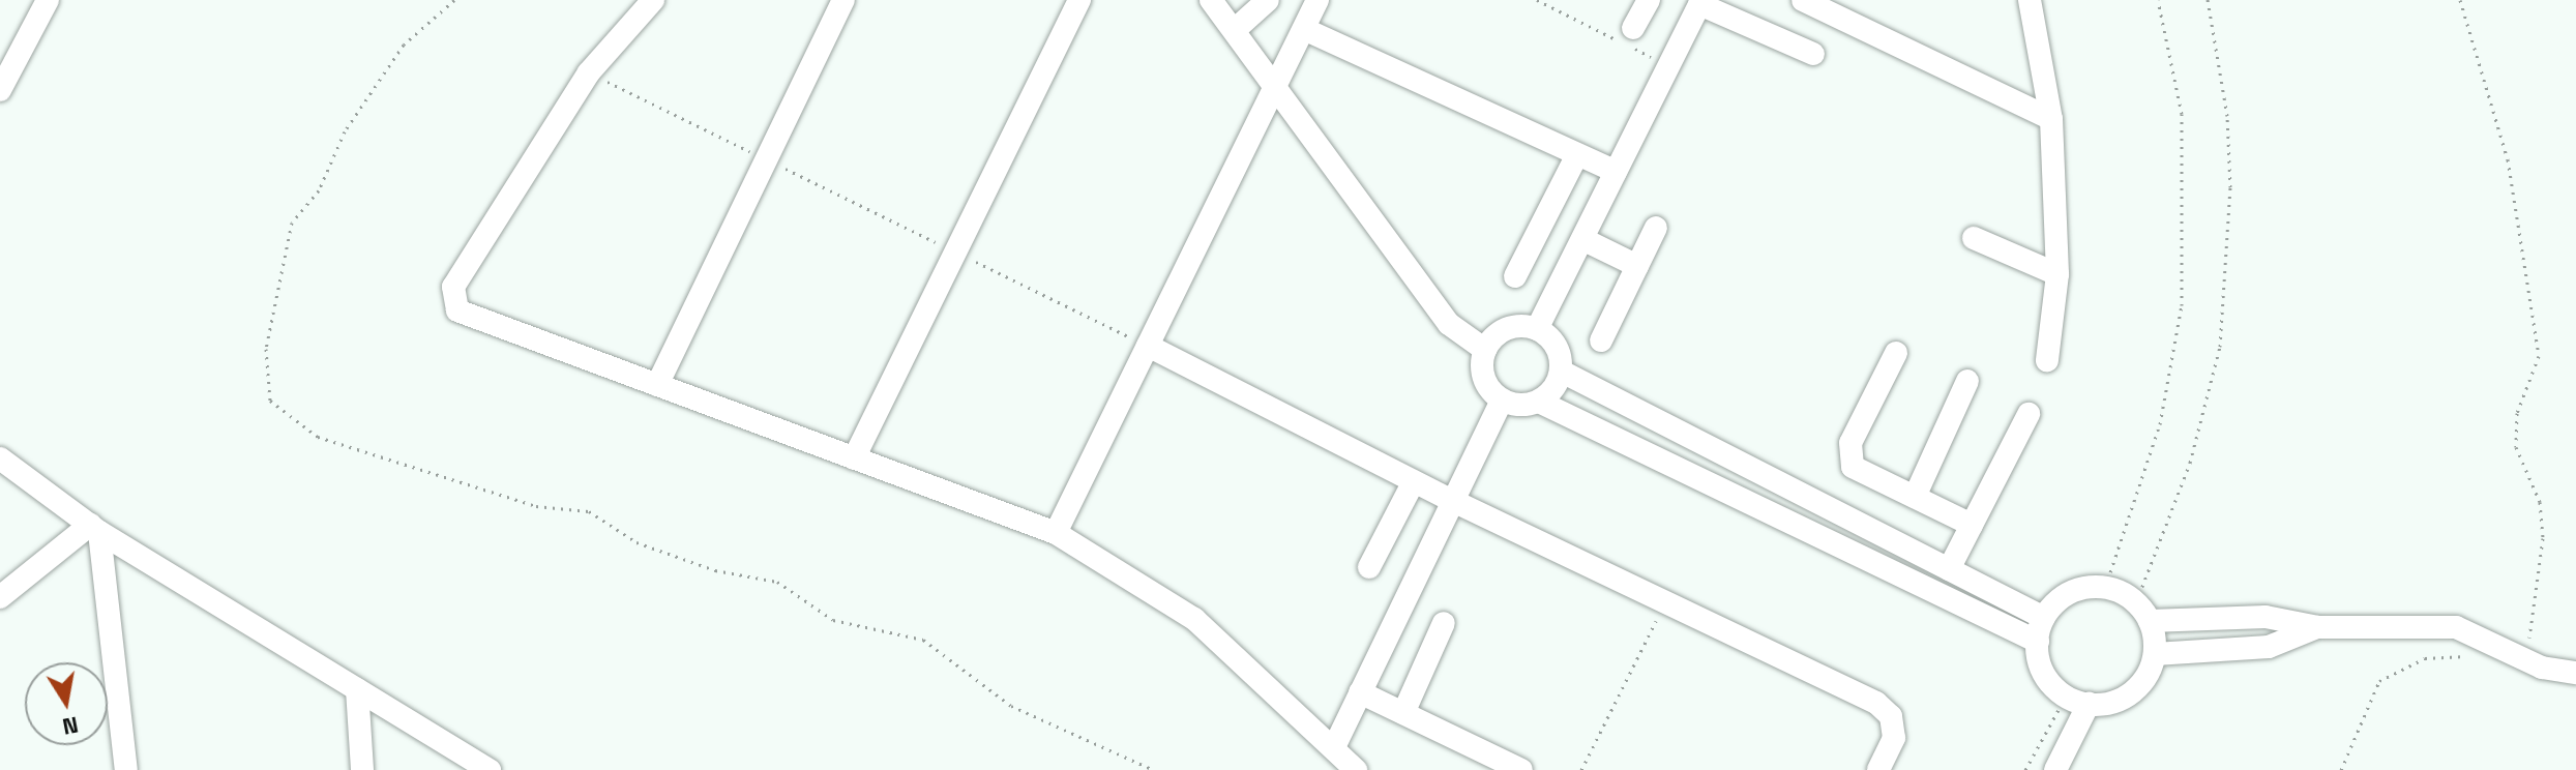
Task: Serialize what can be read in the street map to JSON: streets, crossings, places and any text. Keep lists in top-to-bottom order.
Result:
{
  "north": "bottom"
}
